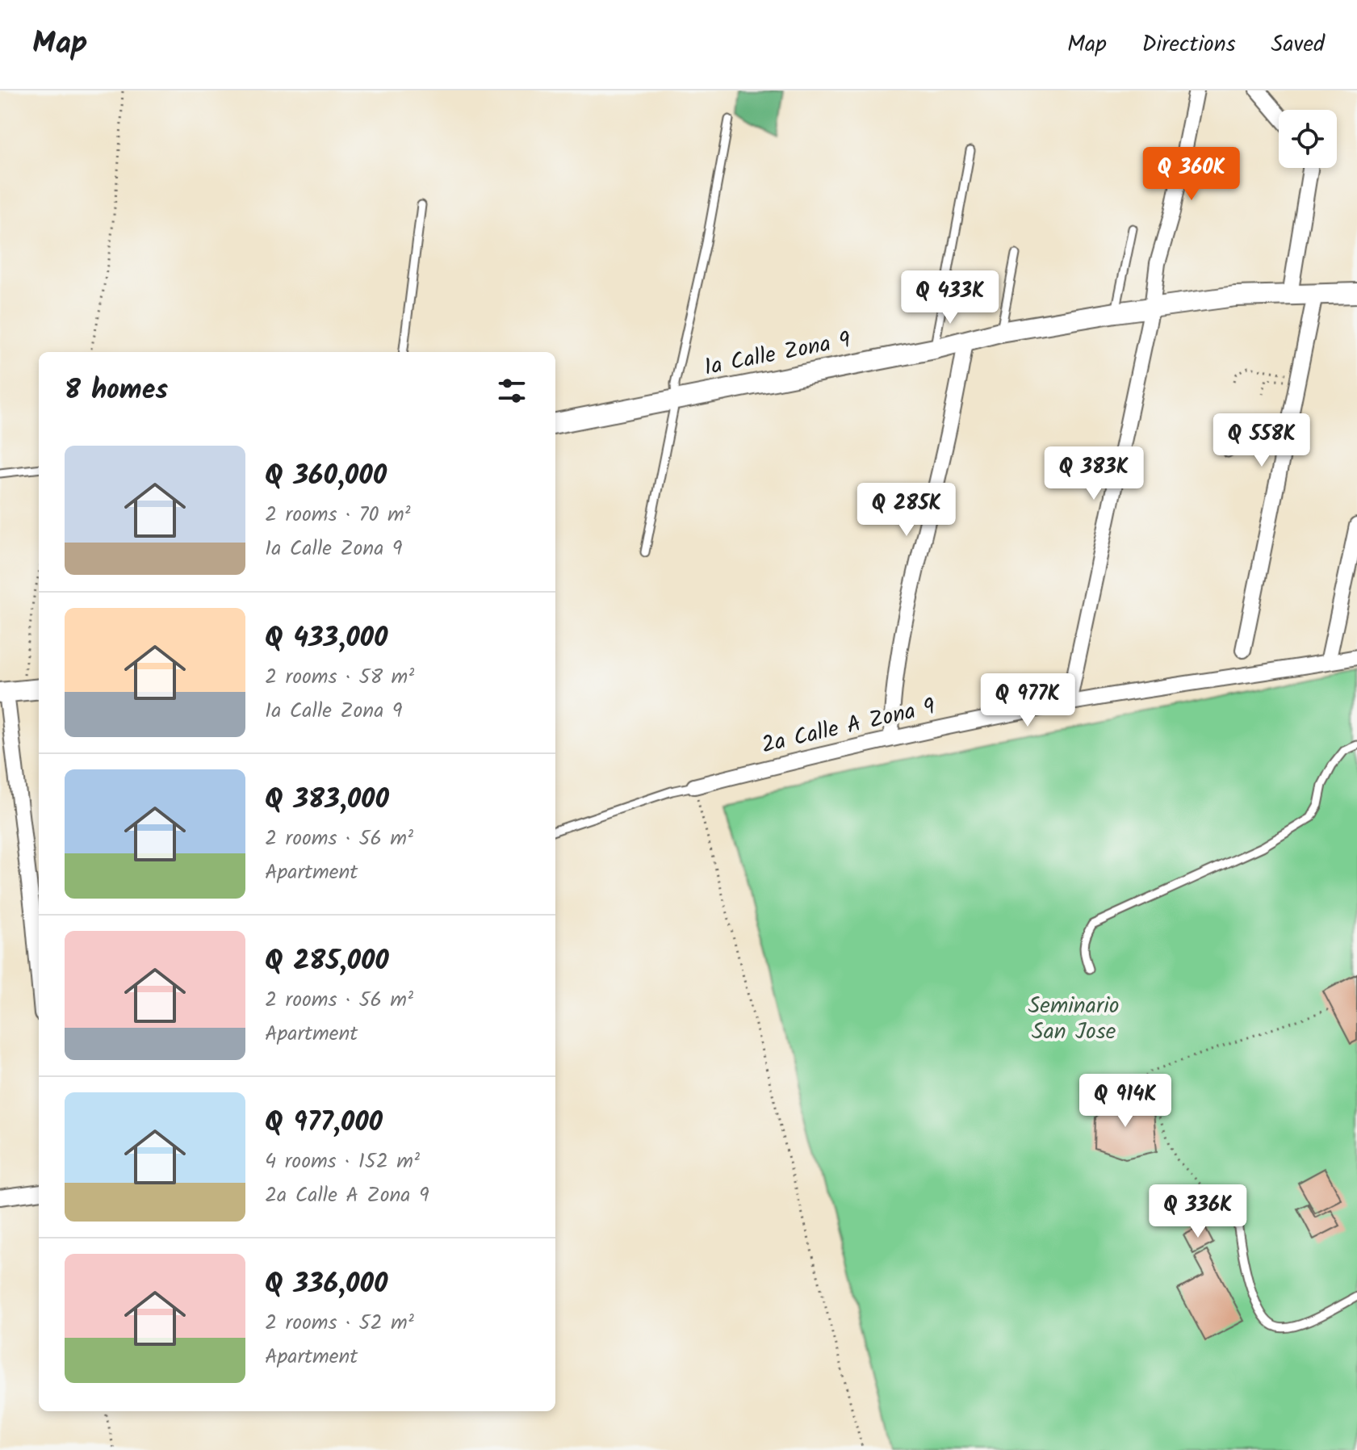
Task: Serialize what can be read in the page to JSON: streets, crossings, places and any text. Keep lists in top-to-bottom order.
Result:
{
  "streets": {
    "street": ["1a Calle Zona 9", "2a Calle A Zona 9"]
  },
  "parks": ["Seminario San Jose"],
  "page": {
    "header": "Map",
    "nav": ["Map", "Directions", "Saved"],
    "price": [
      "Q 360K",
      "Q 433K",
      "Q 558K",
      "Q 383K",
      "Q 285K",
      "Q 977K",
      "Q 914K",
      "Q 336K"
    ],
    "heading": "8 homes",
    "list": [
      {
        "name": "Q 360,000",
        "note": "2 rooms · 70 m² · 1a Calle Zona 9"
      },
      {
        "name": "Q 433,000",
        "note": "2 rooms · 58 m² · 1a Calle Zona 9"
      },
      {
        "name": "Q 383,000",
        "note": "2 rooms · 56 m² · Apartment"
      },
      {
        "name": "Q 285,000",
        "note": "2 rooms · 56 m² · Apartment"
      },
      {
        "name": "Q 977,000",
        "note": "4 rooms · 152 m² · 2a Calle A Zona 9"
      },
      {
        "name": "Q 336,000",
        "note": "2 rooms · 52 m² · Apartment"
      }
    ]
  }
}
